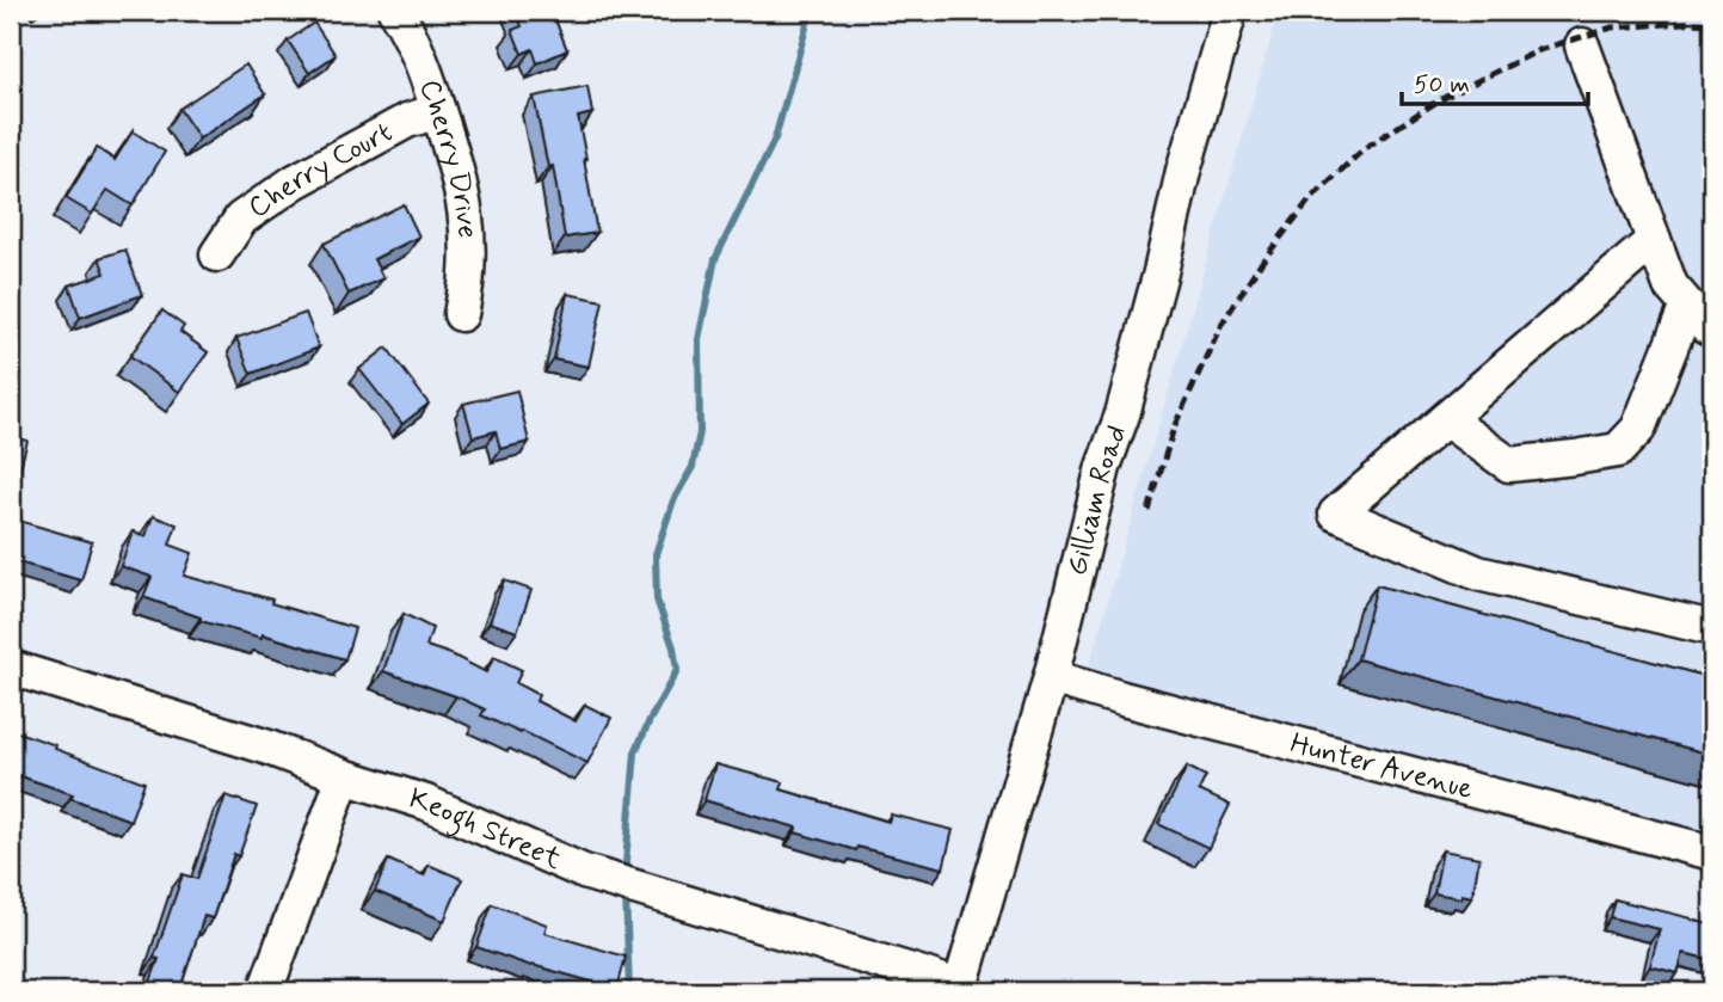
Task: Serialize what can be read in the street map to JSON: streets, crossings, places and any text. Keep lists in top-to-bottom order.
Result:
{
  "streets": {
    "street": [
      "Cherry Drive",
      "Cherry Court",
      "Gilliam Road",
      "Hunter Avenue",
      "Keogh Street"
    ]
  },
  "crossings": [
    ["Cherry Drive", "Cherry Court"],
    ["Gilliam Road", "Hunter Avenue"],
    ["Gilliam Road", "Keogh Street"]
  ],
  "scale_bar": "50 m"
}
